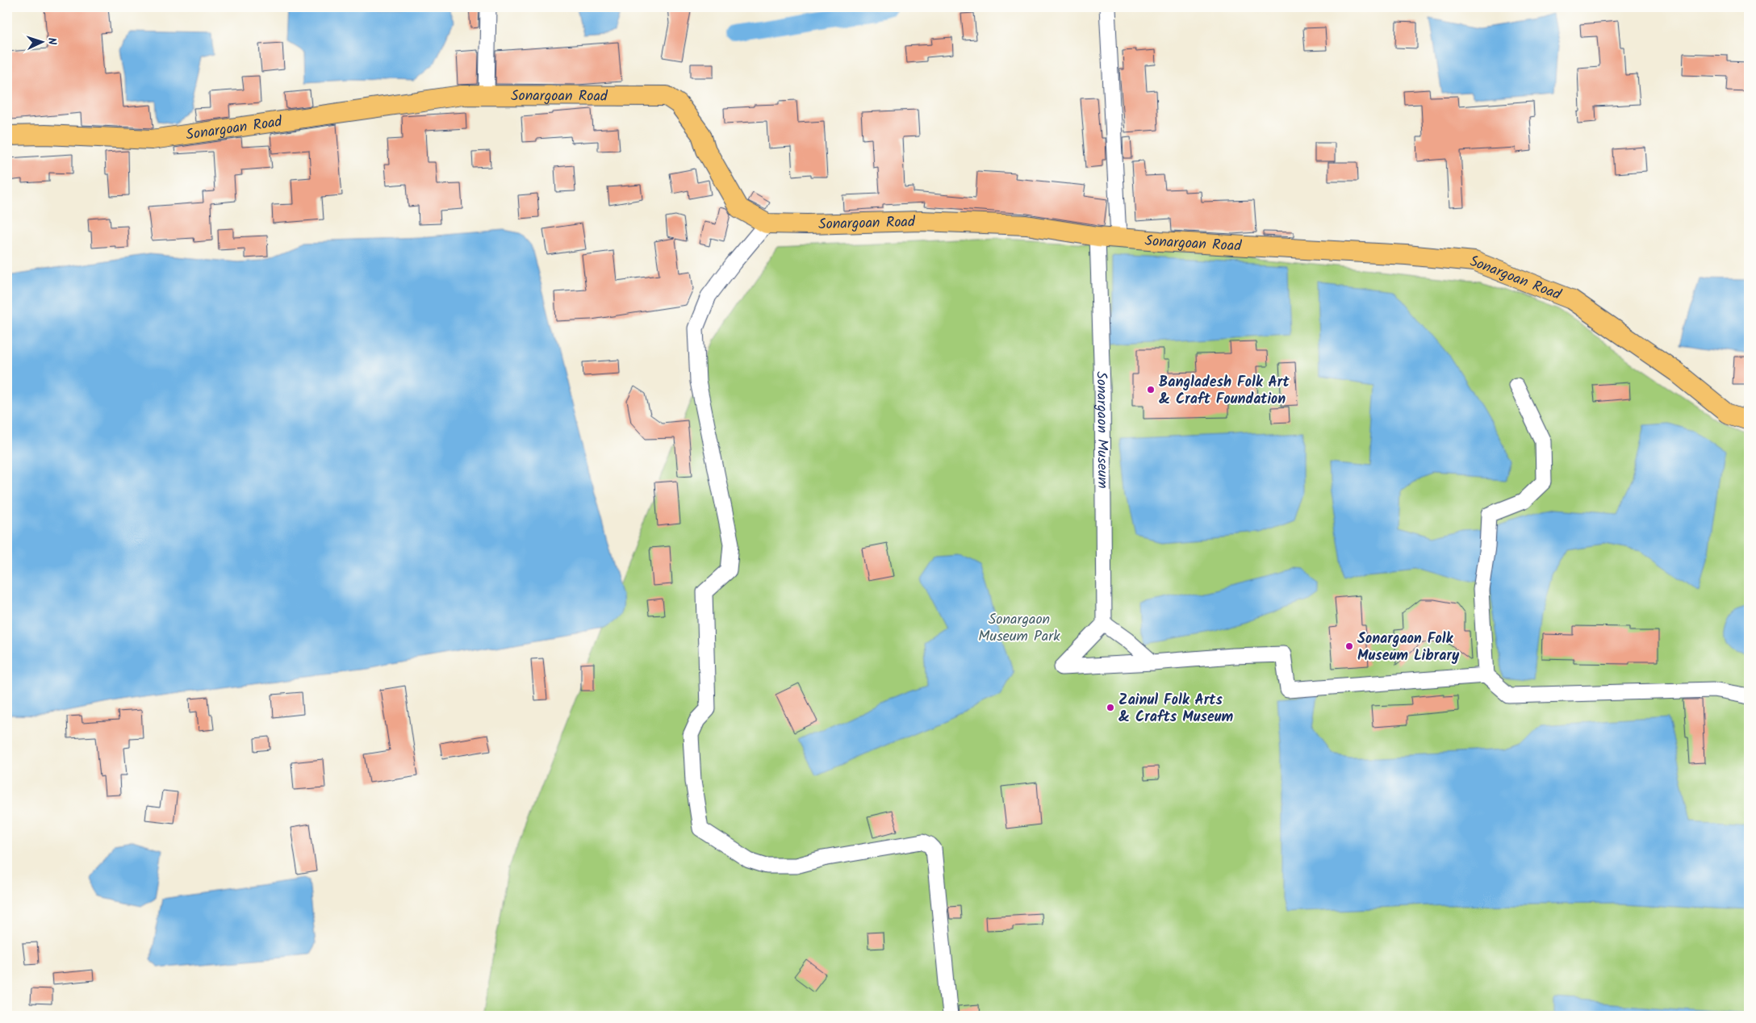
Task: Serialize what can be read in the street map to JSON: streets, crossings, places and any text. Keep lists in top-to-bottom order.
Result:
{
  "streets": {
    "main road": ["Sonargoan Road"],
    "street": ["Sonargaon Museum"]
  },
  "crossings": [
    ["Sonargoan Road", "Sonargaon Museum"]
  ],
  "parks": ["Sonargaon Museum Park"],
  "places": ["Bangladesh Folk Art & Craft Foundation", "Sonargaon Folk Museum Library", "Zainul Folk Arts & Crafts Museum"],
  "north": "right"
}
